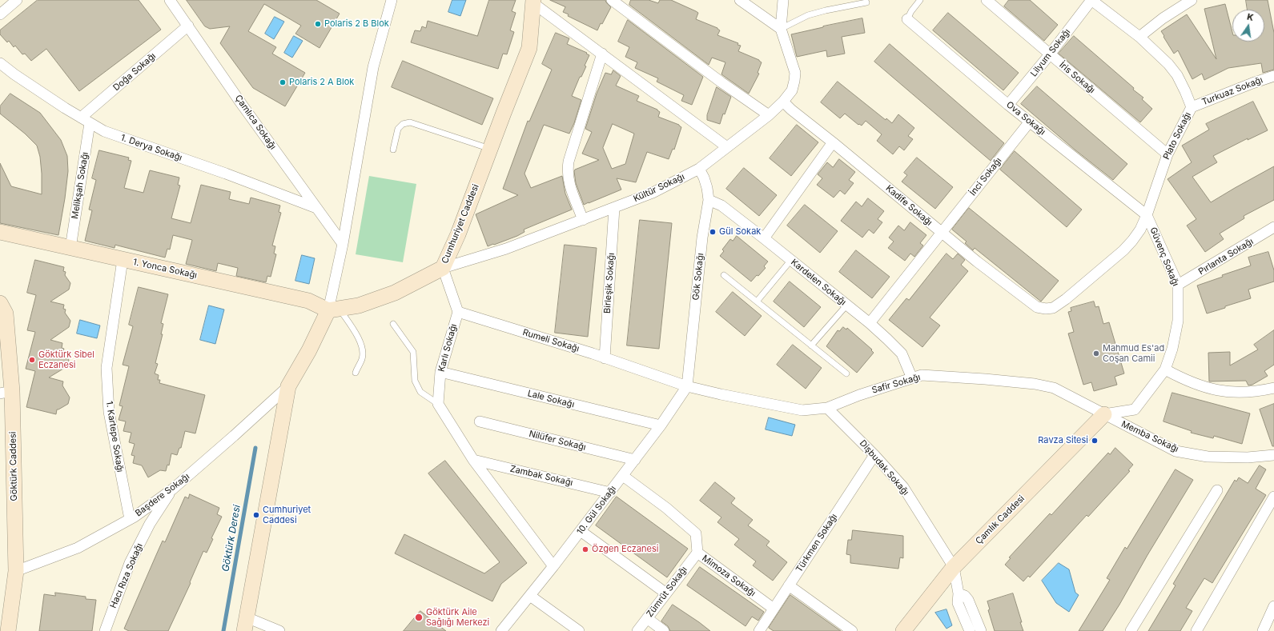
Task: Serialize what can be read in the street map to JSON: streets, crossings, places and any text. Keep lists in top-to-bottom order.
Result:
{
  "streets": {
    "main road": [
      "Cumhuriyet Caddesi",
      "1. Yonca Sokağı",
      "Göktürk Caddesi",
      "Çamlık Caddesi"
    ],
    "street": [
      "Lilyum Sokağı",
      "Doğa Sokağı",
      "İris Sokağı",
      "Turkuaz Sokağı",
      "Ova Sokağı",
      "Çamlıca Sokağı",
      "Plato Sokağı",
      "1. Derya Sokağı",
      "İnci Sokağı",
      "Melikşah Sokağı",
      "Kültür Sokağı",
      "Kadife Sokağı",
      "Güvenç Sokağı",
      "Pırlanta Sokağı",
      "Gök Sokağı",
      "Kardelen Sokağı",
      "Birleşik Sokağı",
      "Rumeli Sokağı",
      "Karlı Sokağı",
      "Safir Sokağı",
      "Lale Sokağı",
      "1. Kartepe Sokağı",
      "Memba Sokağı",
      "Nilüfer Sokağı",
      "Dişbudak Sokağı",
      "Zambak Sokağı",
      "Başdere Sokağı",
      "10. Gül Sokağı",
      "Türkmen Sokağı",
      "Hacı Rıza Sokağı",
      "Mimoza Sokağı",
      "Zümrüt Sokağı"
    ]
  },
  "crossings": [
    ["Lilyum Sokağı", "İris Sokağı"],
    ["Lilyum Sokağı", "Ova Sokağı"],
    ["Lilyum Sokağı", "Plato Sokağı"],
    ["Doğa Sokağı", "Çamlıca Sokağı"],
    ["Doğa Sokağı", "1. Derya Sokağı"],
    ["Doğa Sokağı", "Melikşah Sokağı"],
    ["İris Sokağı", "Plato Sokağı"],
    ["Turkuaz Sokağı", "Plato Sokağı"],
    ["Ova Sokağı", "Plato Sokağı"],
    ["Ova Sokağı", "İnci Sokağı"],
    ["Ova Sokağı", "Güvenç Sokağı"],
    ["Çamlıca Sokağı", "1. Derya Sokağı"],
    ["Plato Sokağı", "Kadife Sokağı"],
    ["Plato Sokağı", "Güvenç Sokağı"],
    ["1. Derya Sokağı", "Melikşah Sokağı"],
    ["İnci Sokağı", "Kadife Sokağı"],
    ["İnci Sokağı", "Kardelen Sokağı"],
    ["Melikşah Sokağı", "1. Yonca Sokağı"],
    ["Kültür Sokağı", "Kadife Sokağı"],
    ["Kültür Sokağı", "Cumhuriyet Caddesi"],
    ["Kültür Sokağı", "Gök Sokağı"],
    ["Kültür Sokağı", "Birleşik Sokağı"],
    ["Cumhuriyet Caddesi", "1. Yonca Sokağı"],
    ["Güvenç Sokağı", "Pırlanta Sokağı"],
    ["Güvenç Sokağı", "Safir Sokağı"],
    ["Güvenç Sokağı", "Memba Sokağı"],
    ["Güvenç Sokağı", "Çamlık Caddesi"],
    ["1. Yonca Sokağı", "1. Kartepe Sokağı"],
    ["Gök Sokağı", "Kardelen Sokağı"],
    ["Gök Sokağı", "Rumeli Sokağı"],
    ["Gök Sokağı", "Safir Sokağı"],
    ["Gök Sokağı", "10. Gül Sokağı"],
    ["Kardelen Sokağı", "Safir Sokağı"],
    ["Birleşik Sokağı", "Rumeli Sokağı"],
    ["Rumeli Sokağı", "Karlı Sokağı"],
    ["Rumeli Sokağı", "Safir Sokağı"],
    ["Rumeli Sokağı", "10. Gül Sokağı"],
    ["Karlı Sokağı", "Lale Sokağı"],
    ["Safir Sokağı", "Memba Sokağı"],
    ["Safir Sokağı", "Dişbudak Sokağı"],
    ["Safir Sokağı", "10. Gül Sokağı"],
    ["Safir Sokağı", "Çamlık Caddesi"],
    ["Lale Sokağı", "10. Gül Sokağı"],
    ["1. Kartepe Sokağı", "Başdere Sokağı"],
    ["Memba Sokağı", "Çamlık Caddesi"],
    ["Nilüfer Sokağı", "10. Gül Sokağı"],
    ["Göktürk Caddesi", "Başdere Sokağı"],
    ["Dişbudak Sokağı", "Çamlık Caddesi"],
    ["Dişbudak Sokağı", "Türkmen Sokağı"],
    ["Zambak Sokağı", "10. Gül Sokağı"],
    ["Başdere Sokağı", "Hacı Rıza Sokağı"],
    ["10. Gül Sokağı", "Mimoza Sokağı"],
    ["Türkmen Sokağı", "Mimoza Sokağı"],
    ["Mimoza Sokağı", "Zümrüt Sokağı"]
  ],
  "water": ["Göktürk Deresi"],
  "places": [
    "Polaris 2 B Blok",
    "Polaris 2 A Blok",
    "Gül Sokak",
    "Mahmud Es'ad Coşan Camii",
    "Göktürk Sibel Eczanesi",
    "Ravza Sitesi",
    "Cumhuriyet Caddesi",
    "Özgen Eczanesi",
    "Göktürk Aile Sağlığı Merkezi"
  ],
  "north": "top"
}
